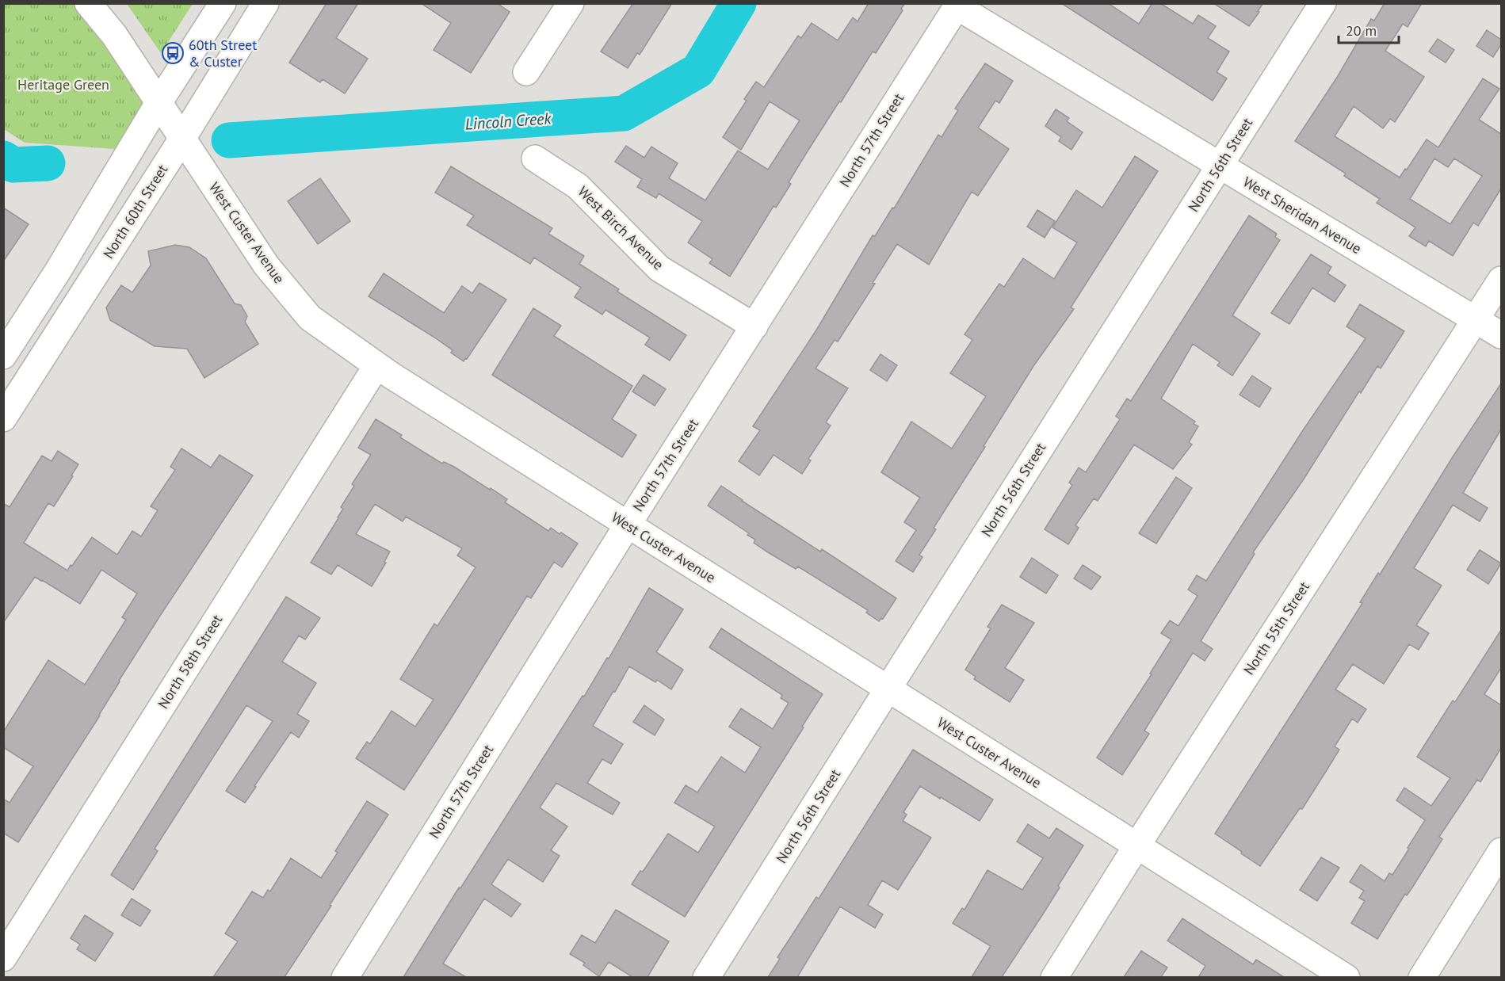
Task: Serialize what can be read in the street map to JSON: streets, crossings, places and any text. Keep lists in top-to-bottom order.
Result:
{
  "streets": {
    "street": [
      "North 57th Street",
      "North 56th Street",
      "North 60th Street",
      "West Sheridan Avenue",
      "West Birch Avenue",
      "West Custer Avenue",
      "North 55th Street",
      "North 58th Street"
    ]
  },
  "crossings": [
    ["North 57th Street", "West Sheridan Avenue"],
    ["North 57th Street", "West Birch Avenue"],
    ["North 57th Street", "West Custer Avenue"],
    ["North 56th Street", "West Sheridan Avenue"],
    ["North 56th Street", "West Custer Avenue"],
    ["North 60th Street", "West Custer Avenue"],
    ["West Sheridan Avenue", "North 55th Street"],
    ["West Custer Avenue", "North 55th Street"],
    ["West Custer Avenue", "North 58th Street"]
  ],
  "water": ["Lincoln Creek"],
  "parks": ["Heritage Green"],
  "places": {
    "bus stop": ["60th Street & Custer"]
  },
  "scale_bar": "20 m"
}
